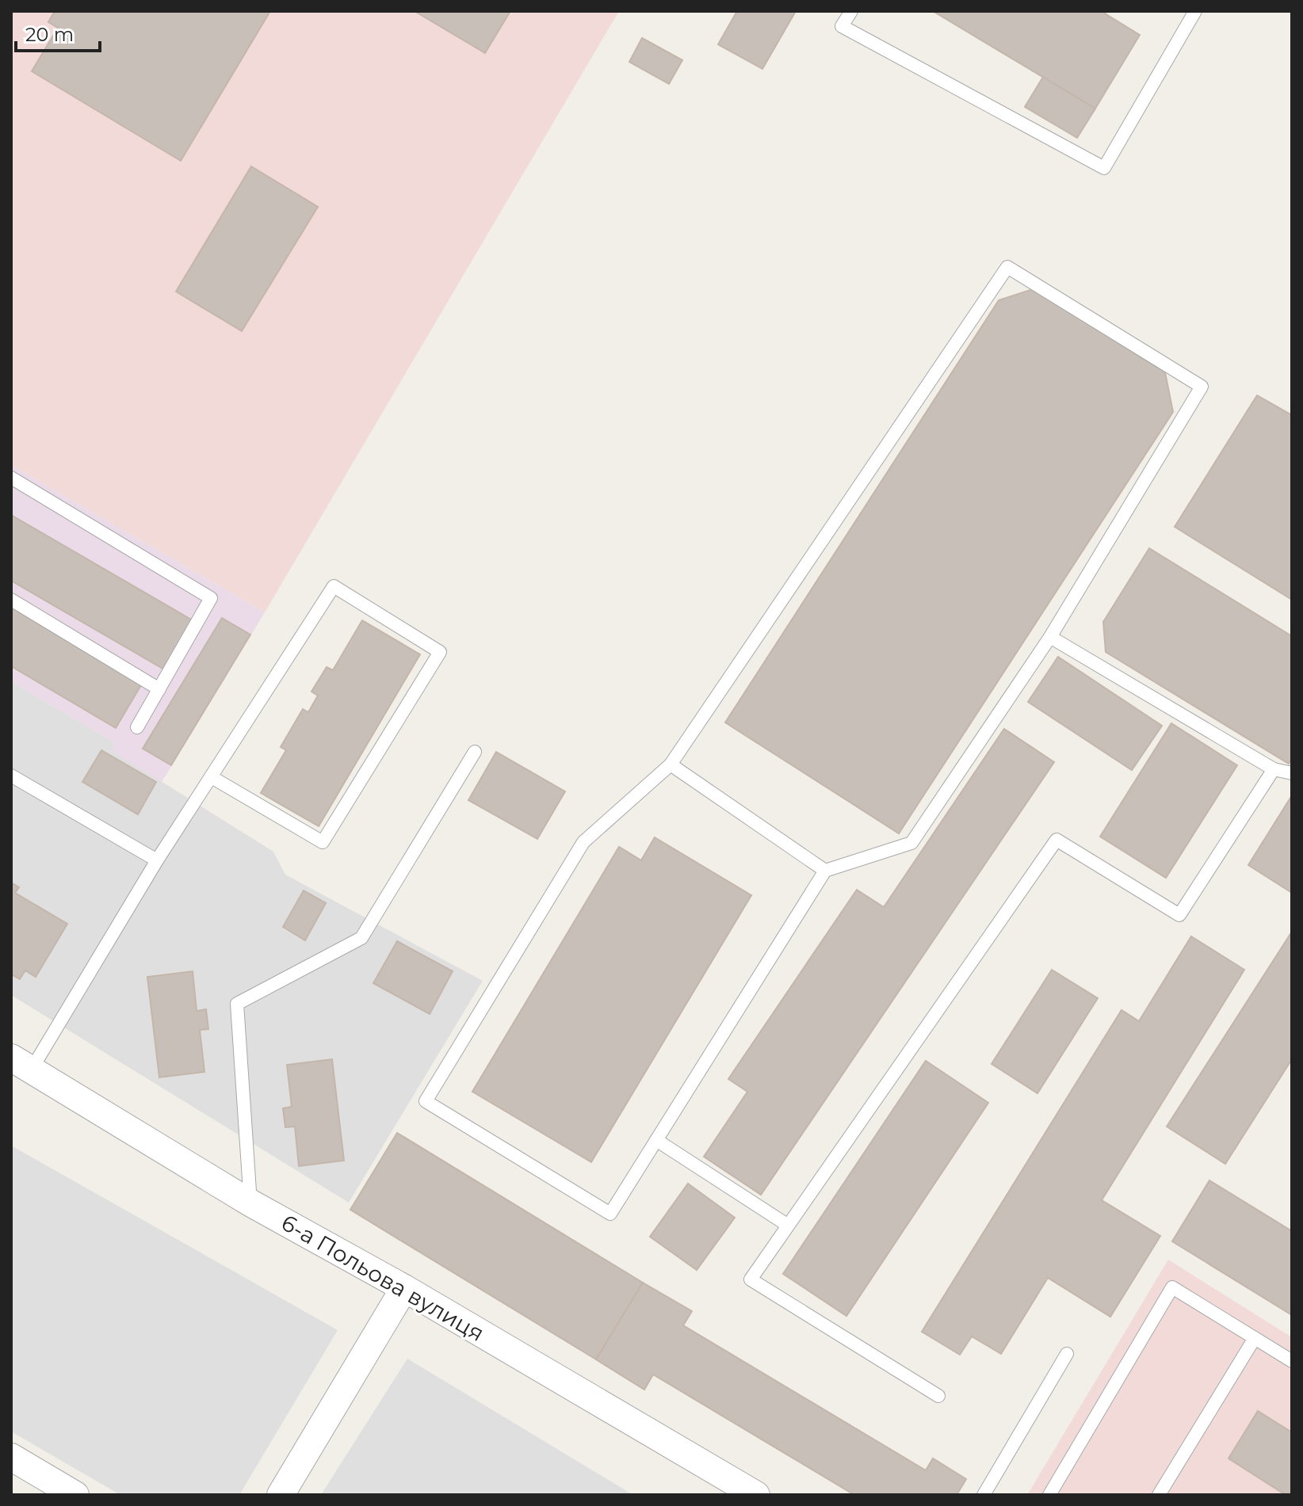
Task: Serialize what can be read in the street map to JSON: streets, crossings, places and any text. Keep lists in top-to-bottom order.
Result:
{
  "streets": {
    "street": ["6-а Польова вулиця"]
  },
  "scale_bar": "20 m"
}
